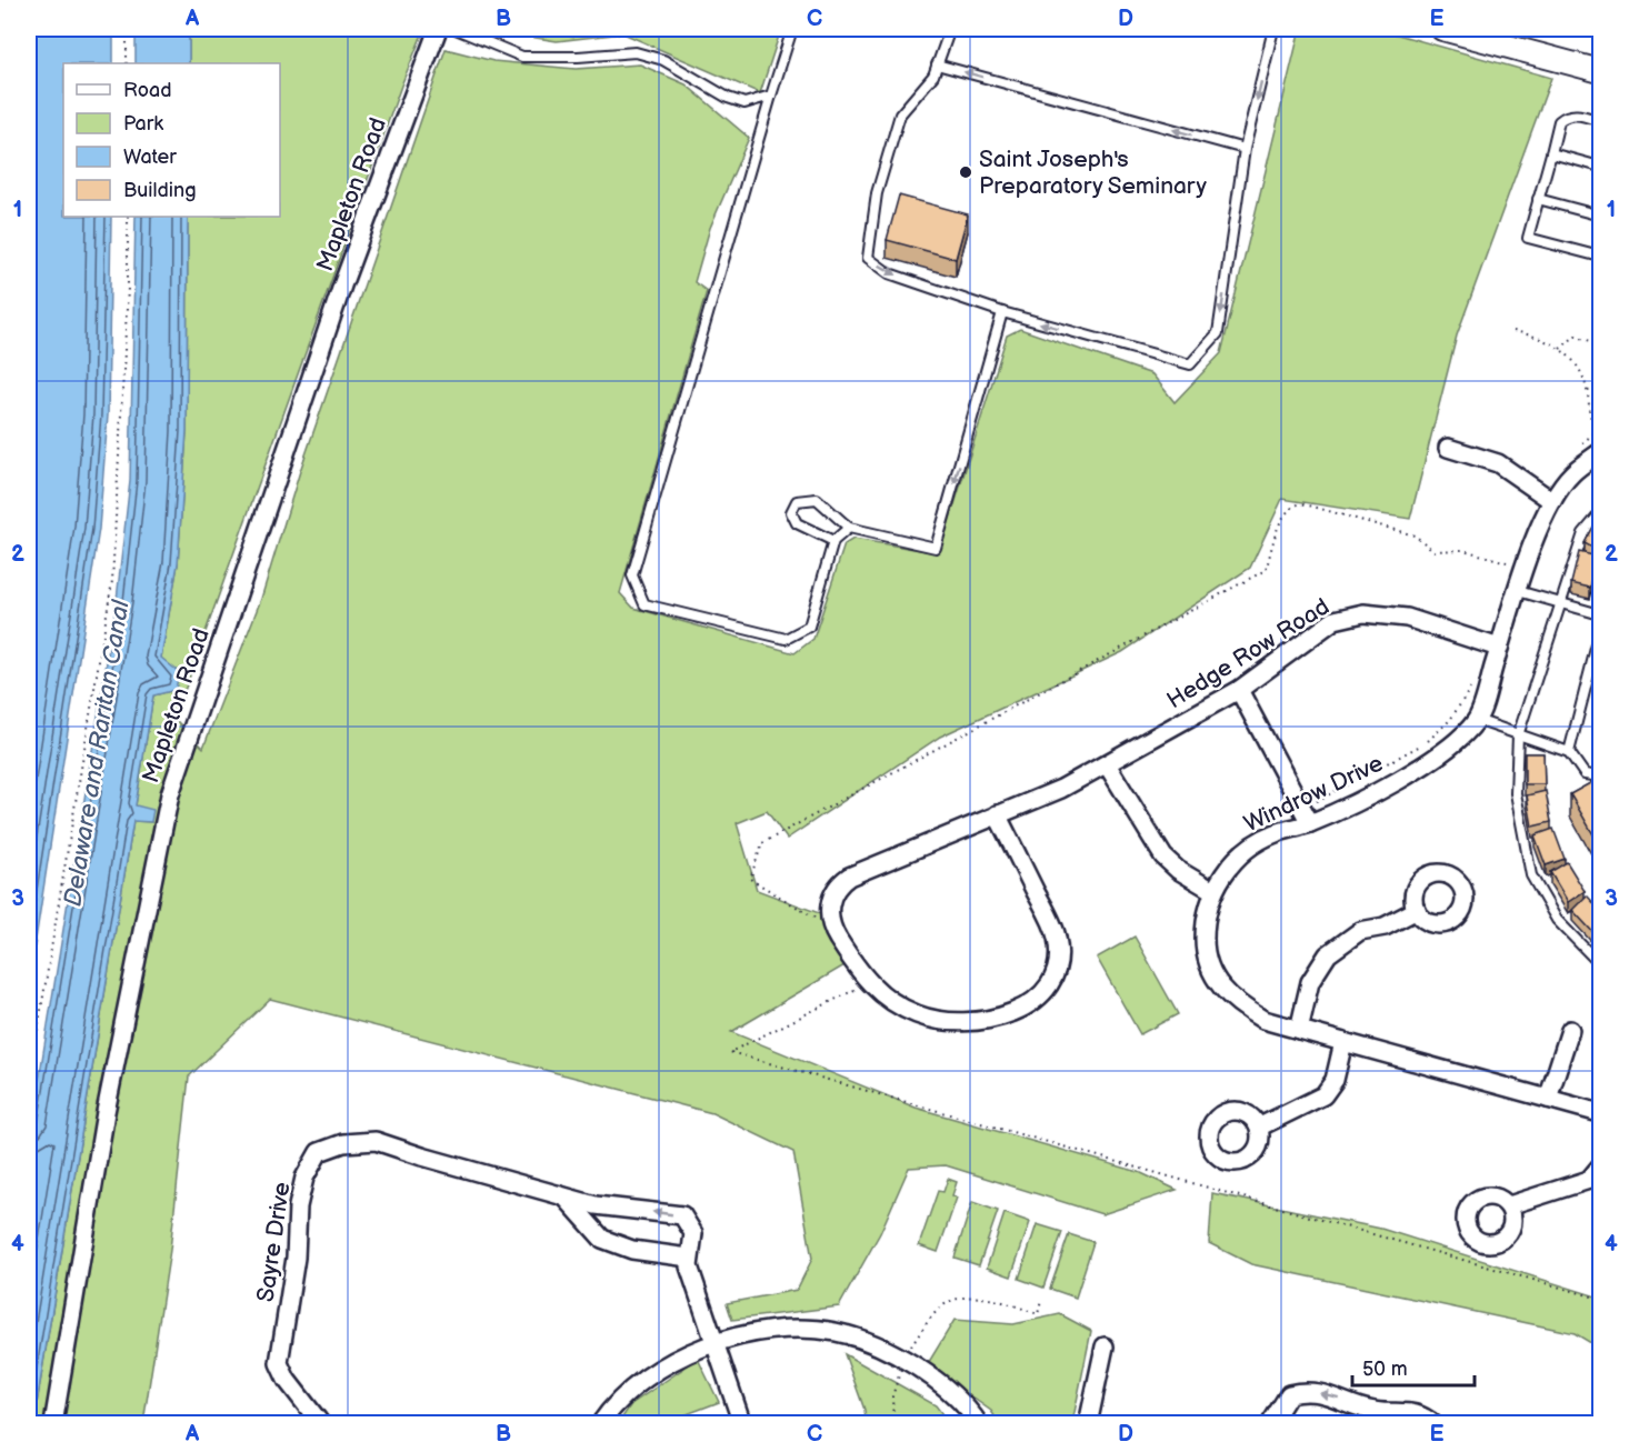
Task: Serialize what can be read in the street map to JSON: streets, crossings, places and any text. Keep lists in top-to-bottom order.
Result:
{
  "streets": {
    "street": [
      "Mapleton Road",
      "Hedge Row Road",
      "Windrow Drive",
      "Sayre Drive"
    ]
  },
  "crossings": [
    ["Hedge Row Road", "Windrow Drive"]
  ],
  "water": ["Delaware and Raritan Canal"],
  "places": ["Saint Joseph's Preparatory Seminary"],
  "legend": [
    "Road",
    "Park",
    "Water",
    "Building"
  ],
  "scale_bar": "50 m",
  "grid": {
    "columns": [
      "A",
      "B",
      "C",
      "D",
      "E"
    ],
    "rows": [
      "1",
      "2",
      "3",
      "4"
    ]
  }
}
